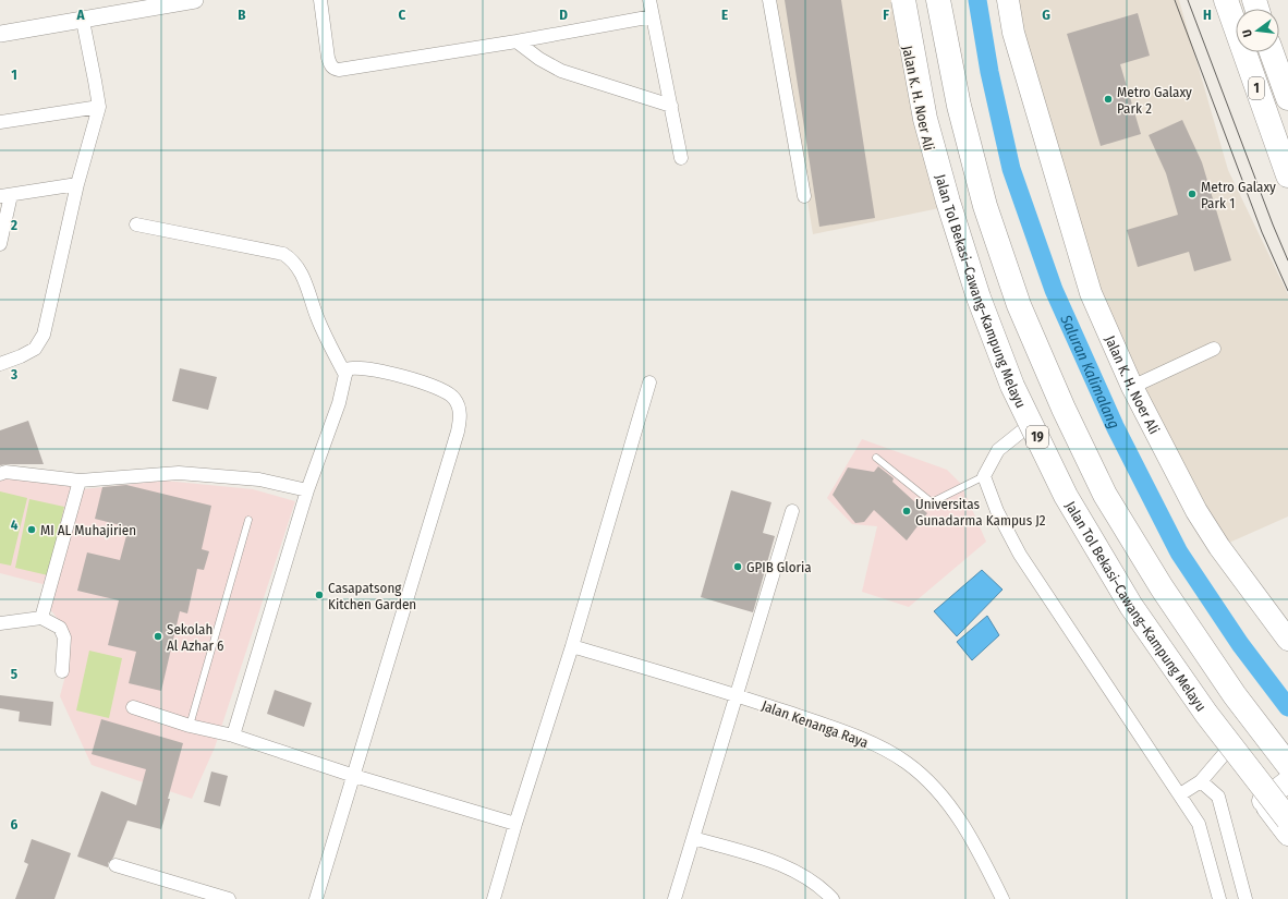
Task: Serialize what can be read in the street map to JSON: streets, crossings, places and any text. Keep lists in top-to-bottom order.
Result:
{
  "streets": {
    "highway": ["1", "Jalan Tol Bekasi–Cawang–Kampung Melayu", "19"],
    "main road": ["Jalan K. H. Noer Ali"],
    "street": ["Jalan Kenanga Raya"]
  },
  "water": ["Saluran Kalimalang"],
  "places": [
    "Metro Galaxy Park 2",
    "Metro Galaxy Park 1",
    "Universitas Gunadarma Kampus J2",
    "MI AL Muhajirien",
    "GPIB Gloria",
    "Casapatsong Kitchen Garden",
    "Sekolah Al Azhar 6"
  ],
  "north": "left",
  "grid": {
    "columns": [
      "A",
      "B",
      "C",
      "D",
      "E",
      "F",
      "G",
      "H"
    ],
    "rows": [
      "1",
      "2",
      "3",
      "4",
      "5",
      "6"
    ]
  }
}
